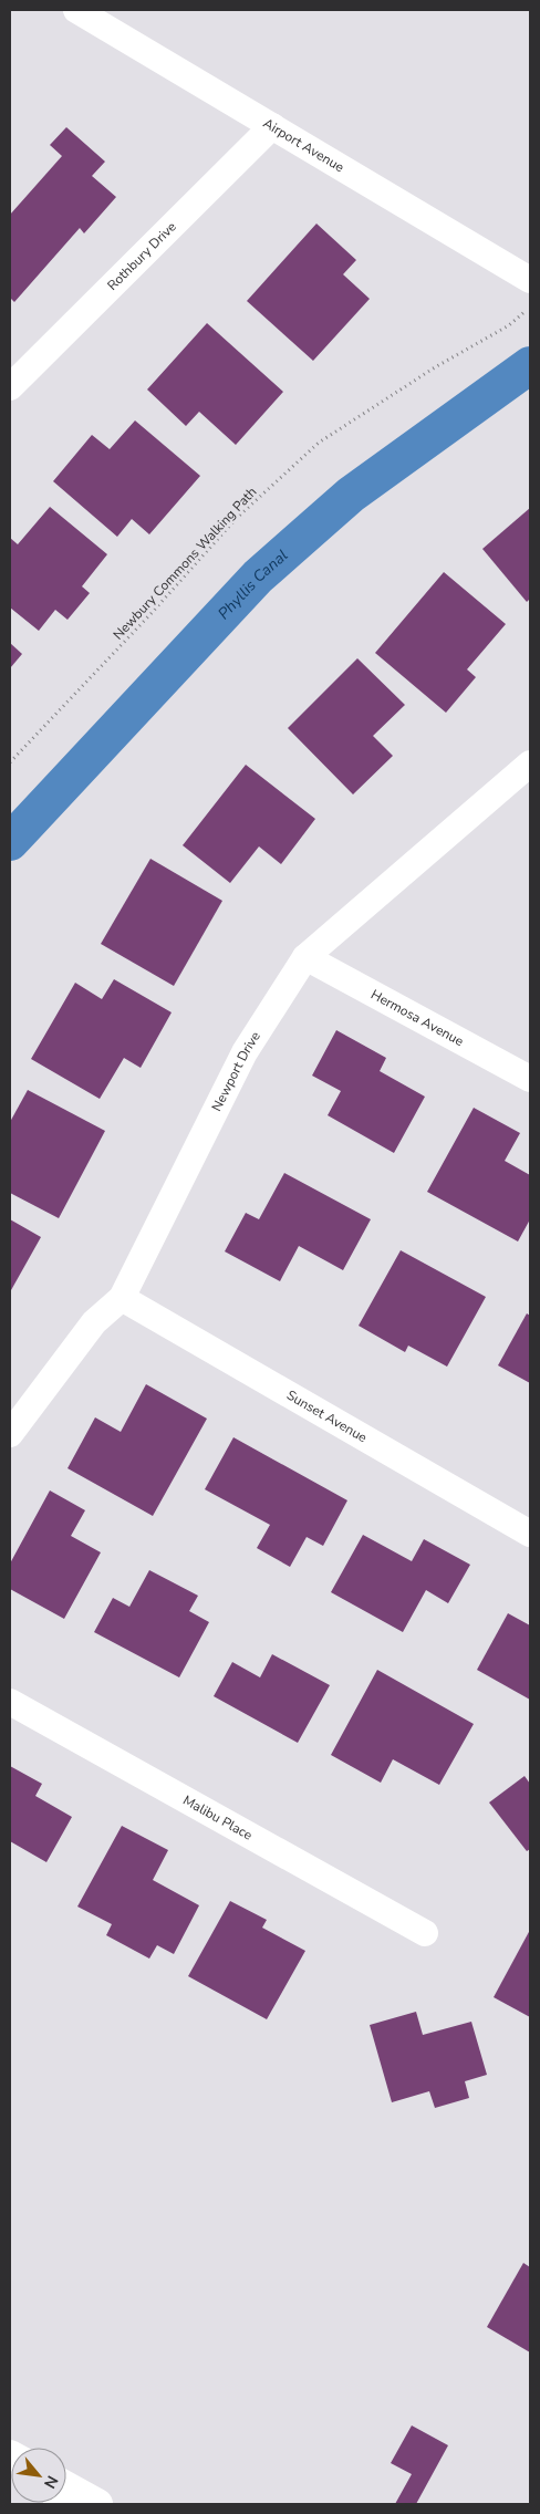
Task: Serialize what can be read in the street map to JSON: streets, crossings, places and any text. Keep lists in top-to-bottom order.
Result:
{
  "streets": {
    "street": [
      "Airport Avenue",
      "Rothbury Drive",
      "Hermosa Avenue",
      "Newport Drive",
      "Sunset Avenue",
      "Malibu Place"
    ],
    "path": ["Newbury Commons Walking Path"]
  },
  "crossings": [
    ["Airport Avenue", "Rothbury Drive"],
    ["Hermosa Avenue", "Newport Drive"],
    ["Newport Drive", "Sunset Avenue"]
  ],
  "water": ["Phyllis Canal"],
  "north": "bottom right"
}
